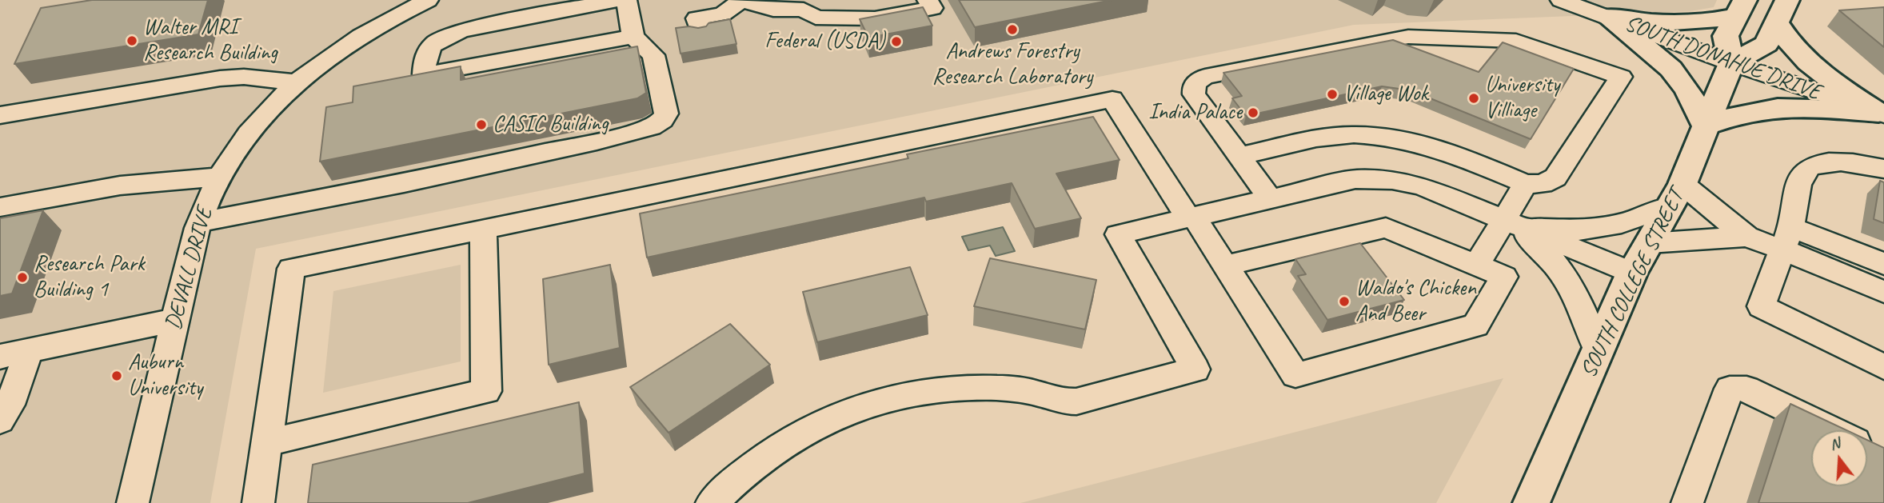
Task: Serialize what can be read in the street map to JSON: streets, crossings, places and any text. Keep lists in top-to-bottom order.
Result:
{
  "streets": {
    "main road": ["SOUTH COLLEGE STREET"],
    "street": ["SOUTH DONAHUE DRIVE", "DEVALL DRIVE"]
  },
  "crossings": [
    ["SOUTH DONAHUE DRIVE", "SOUTH COLLEGE STREET"]
  ],
  "places": [
    "Andrews Forestry Research Laboratory",
    "Walter MRI Research Building",
    "Federal (USDA)",
    "Village Wok",
    "University Villiage",
    "India Palace",
    "CASIC Building",
    "Research Park Building 1",
    "Waldo's Chicken And Beer",
    "Auburn University"
  ],
  "north": "top"
}
